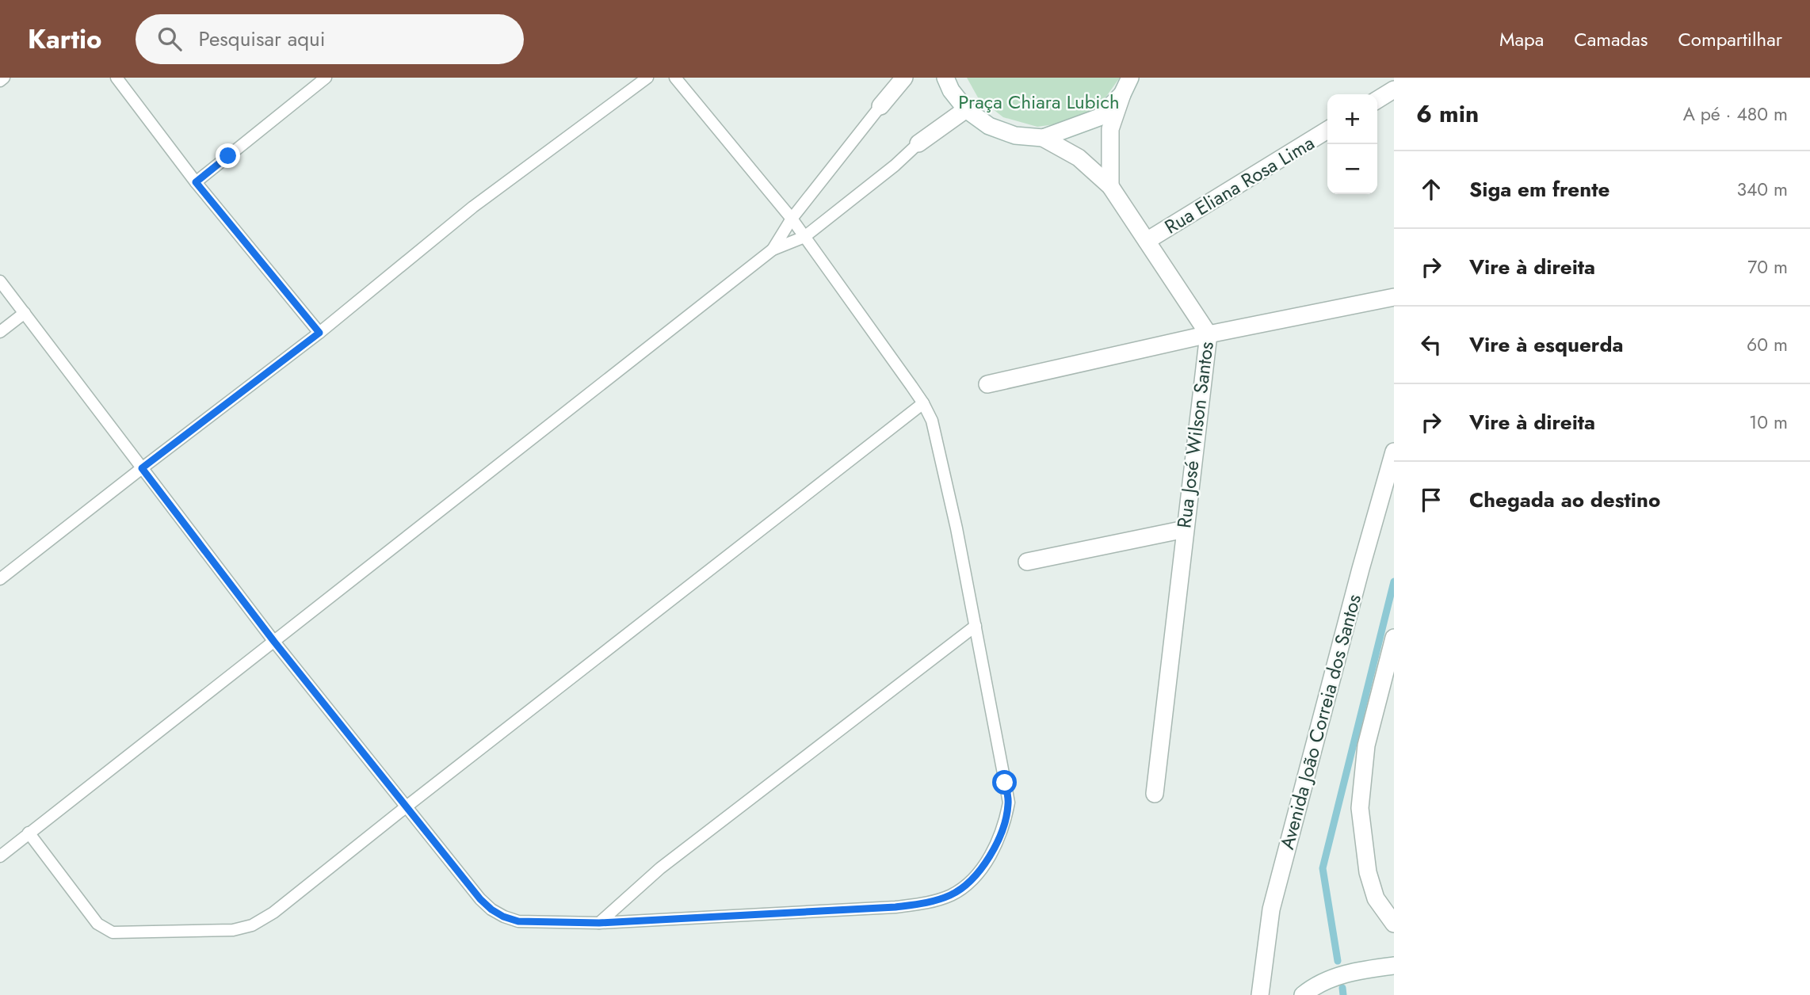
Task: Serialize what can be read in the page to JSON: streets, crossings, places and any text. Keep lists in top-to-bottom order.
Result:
{
  "streets": {
    "street": ["Rua Eliana Rosa Lima", "Rua José Wilson Santos", "Avenida João Correia dos Santos"]
  },
  "crossings": [
    ["Rua Eliana Rosa Lima", "Rua José Wilson Santos"]
  ],
  "parks": ["Praça Chiara Lubich"],
  "page": {
    "header": "Kartio",
    "search": "Pesquisar aqui",
    "nav": ["Mapa", "Camadas", "Compartilhar"],
    "heading": ["6 min", "A pé · 480 m"],
    "map_buttons": ["+", "−"],
    "list": [
      ["Siga em frente", "340 m"],
      ["Vire à direita", "70 m"],
      ["Vire à esquerda", "60 m"],
      ["Vire à direita", "10 m"],
      "Chegada ao destino"
    ]
  }
}
